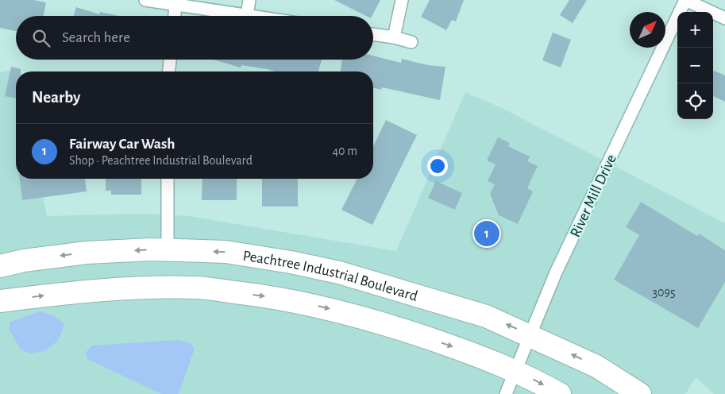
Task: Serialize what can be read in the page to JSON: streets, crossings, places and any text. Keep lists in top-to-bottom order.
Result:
{
  "streets": {
    "highway": ["Peachtree Industrial Boulevard"],
    "street": ["River Mill Drive"]
  },
  "crossings": [
    ["River Mill Drive", "Peachtree Industrial Boulevard"]
  ],
  "house_numbers": ["3095"],
  "north": "top right",
  "page": {
    "map_buttons": ["+", "−"],
    "search": "Search here",
    "heading": "Nearby",
    "list": [
      {
        "mark": "1",
        "name": "Fairway Car Wash",
        "note": "Shop · Peachtree Industrial Boulevard",
        "value": "40 m"
      }
    ],
    "pins": "1"
  }
}
